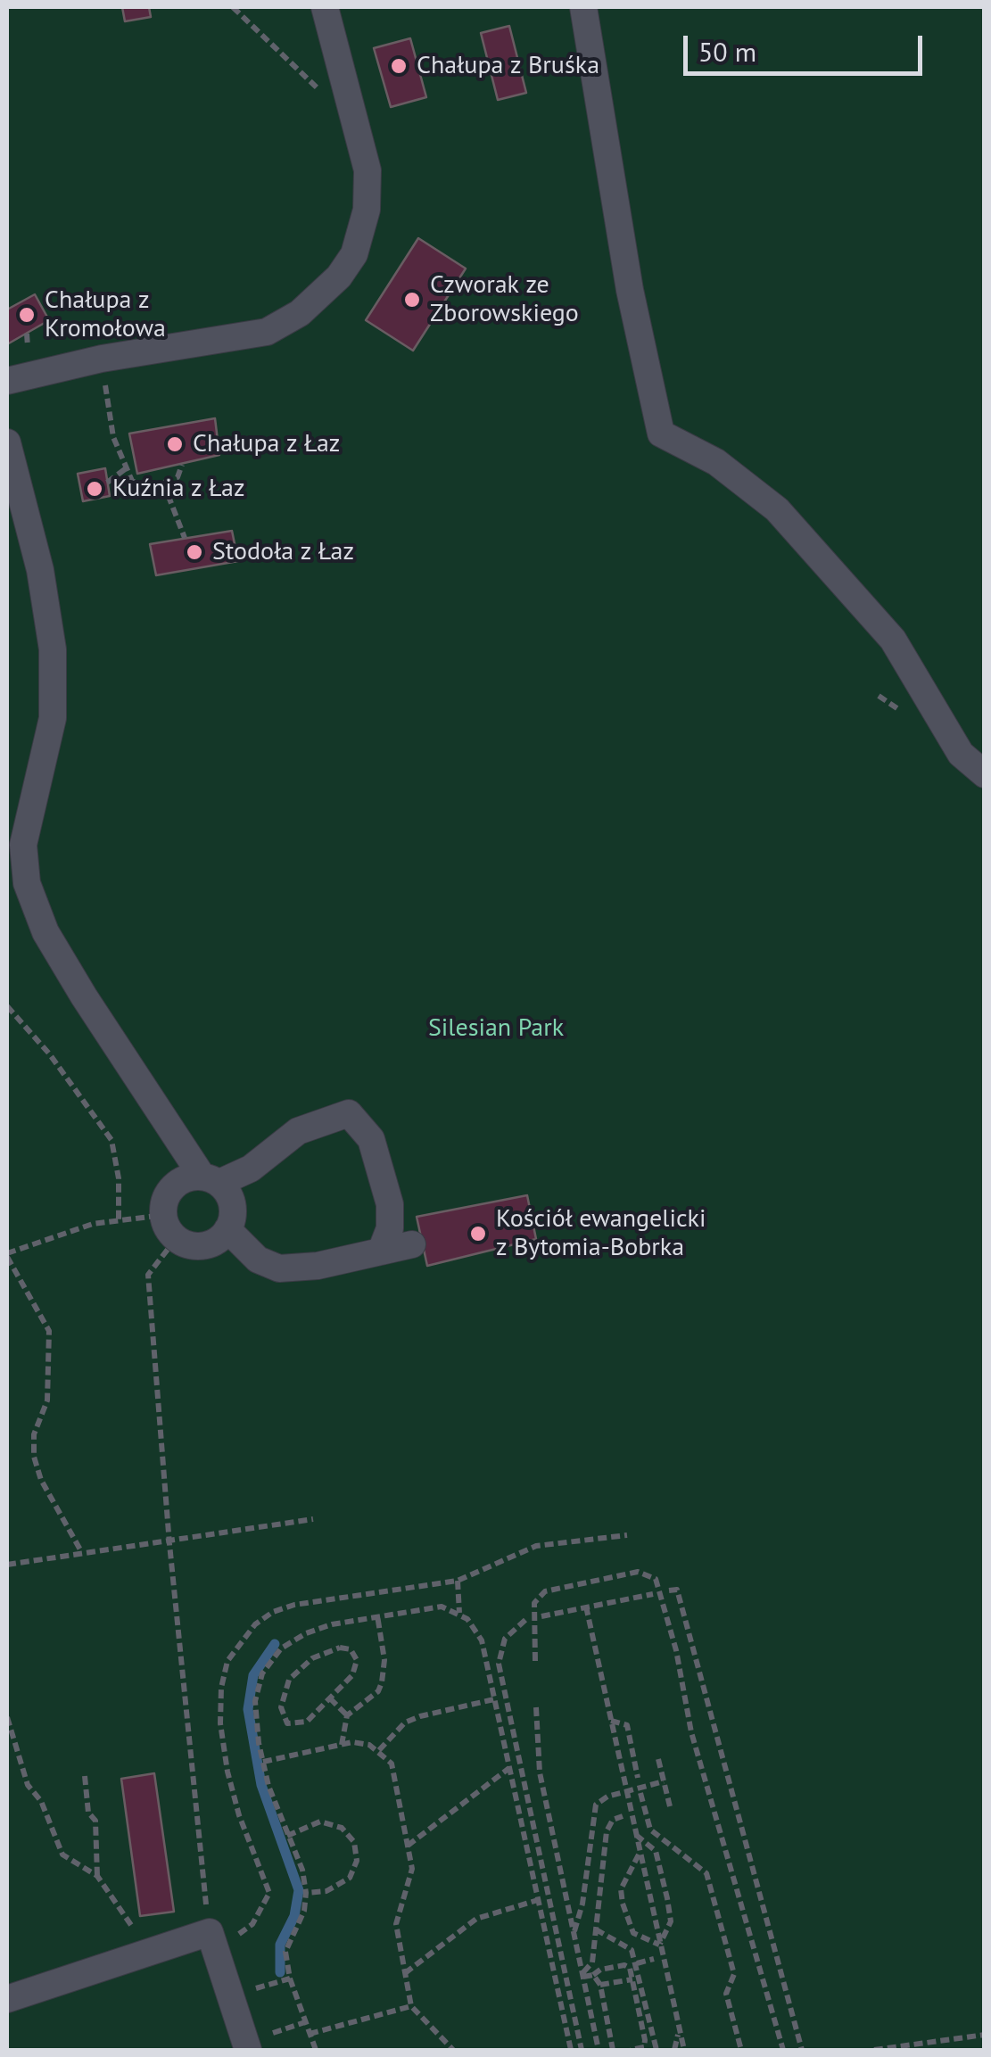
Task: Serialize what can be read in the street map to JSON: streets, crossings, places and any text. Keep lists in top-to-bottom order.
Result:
{
  "parks": ["Silesian Park"],
  "places": [
    "Chałupa z Bruśka",
    "Czworak ze Zborowskiego",
    "Chałupa z Kromołowa",
    "Chałupa z Łaz",
    "Kuźnia z Łaz",
    "Stodoła z Łaz",
    "Kościół ewangelicki z Bytomia-Bobrka"
  ],
  "scale_bar": "50 m"
}
